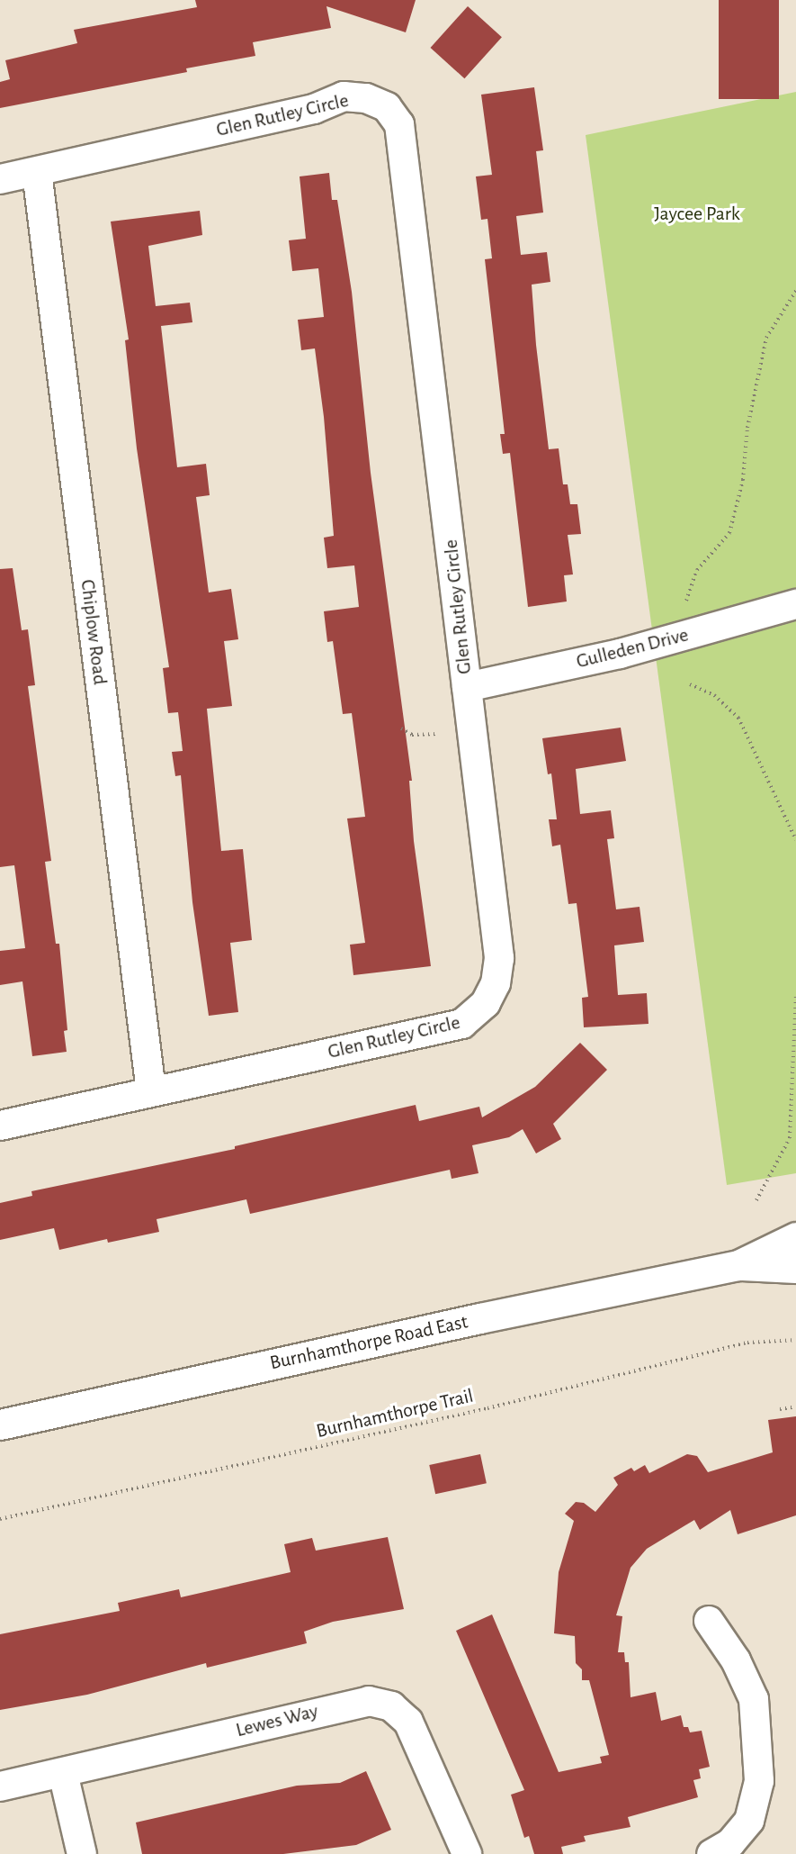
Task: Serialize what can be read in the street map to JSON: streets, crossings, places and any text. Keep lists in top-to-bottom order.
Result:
{
  "streets": {
    "main road": ["Burnhamthorpe Road East"],
    "street": [
      "Glen Rutley Circle",
      "Chiplow Road",
      "Gulleden Drive",
      "Lewes Way"
    ],
    "path": ["Burnhamthorpe Trail"]
  },
  "crossings": [
    ["Glen Rutley Circle", "Chiplow Road"],
    ["Glen Rutley Circle", "Gulleden Drive"]
  ],
  "parks": ["Jaycee Park"]
}
